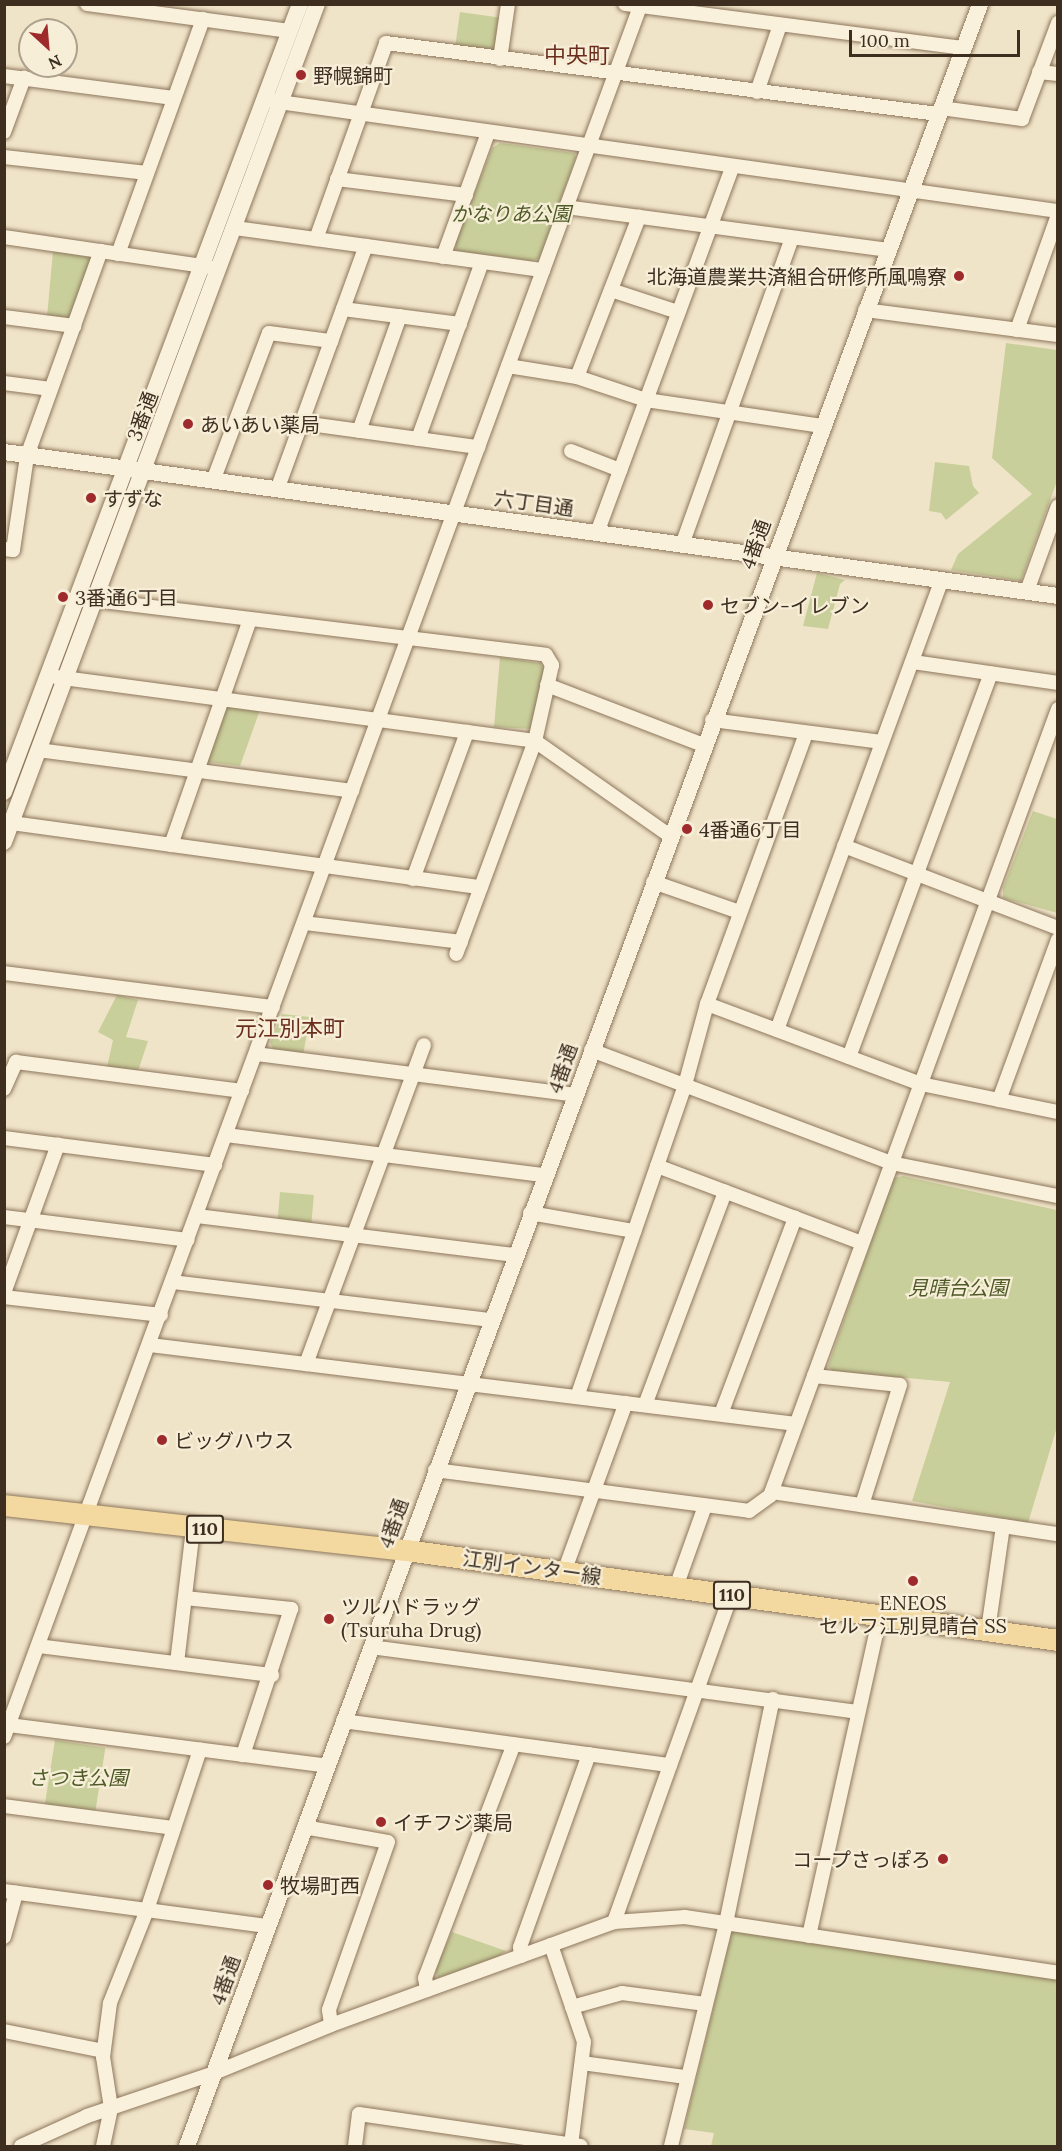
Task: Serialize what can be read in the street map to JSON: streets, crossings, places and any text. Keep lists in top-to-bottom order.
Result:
{
  "streets": {
    "main road": ["110", "江別インター線"],
    "street": ["3番通", "六丁目通", "4番通"]
  },
  "crossings": [
    ["3番通", "六丁目通"],
    ["六丁目通", "4番通"],
    ["4番通", "江別インター線"]
  ],
  "districts": ["中央町", "元江別本町"],
  "parks": ["かなりあ公園", "見晴台公園", "さつき公園"],
  "places": [
    "野幌錦町",
    "北海道農業共済組合研修所風鳴寮",
    "あいあい薬局",
    "すずな",
    "3番通6丁目",
    "セブン-イレブン",
    "4番通6丁目",
    "ビッグハウス",
    "ENEOS セルフ江別見晴台 SS",
    "ツルハドラッグ (Tsuruha Drug)",
    "イチフジ薬局",
    "コープさっぽろ",
    "牧場町西"
  ],
  "scale_bar": "100 m",
  "north": "bottom right"
}
